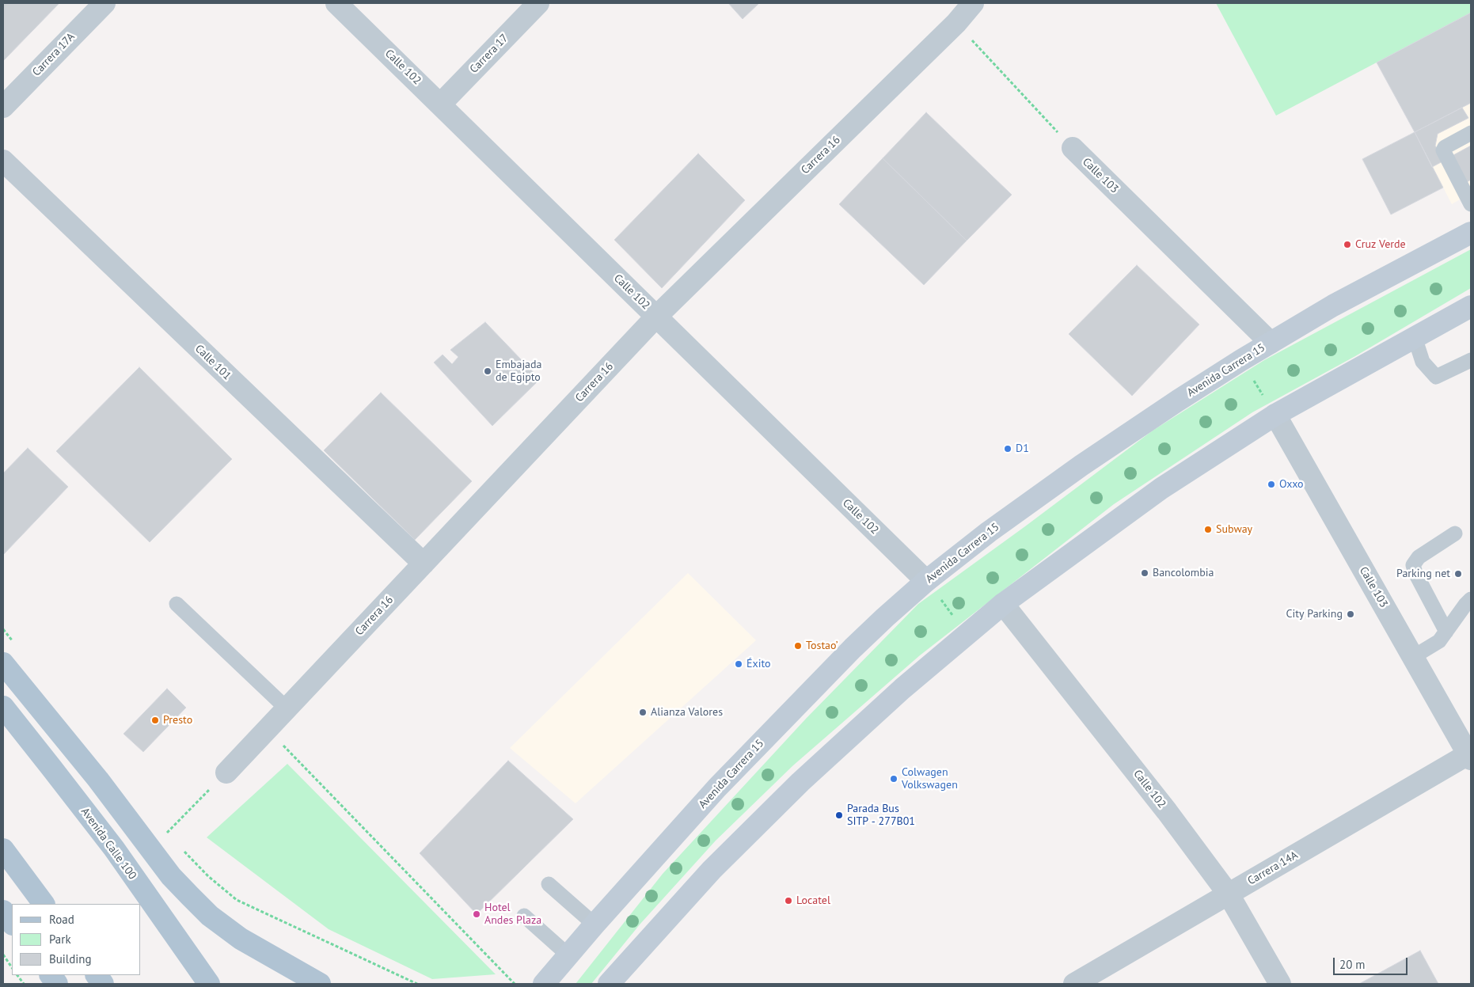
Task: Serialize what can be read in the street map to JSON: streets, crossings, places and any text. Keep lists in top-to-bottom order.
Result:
{
  "streets": {
    "main road": ["Avenida Carrera 15", "Avenida Calle 100"],
    "street": [
      "Carrera 17",
      "Carrera 17A",
      "Calle 102",
      "Carrera 16",
      "Calle 103",
      "Calle 101",
      "Carrera 14A"
    ]
  },
  "crossings": [
    ["Carrera 17", "Calle 102"],
    ["Calle 102", "Carrera 16"],
    ["Calle 102", "Avenida Carrera 15"],
    ["Calle 102", "Carrera 14A"],
    ["Carrera 16", "Calle 101"],
    ["Calle 103", "Avenida Carrera 15"],
    ["Calle 103", "Carrera 14A"]
  ],
  "places": [
    "Cruz Verde",
    "Embajada de Egipto",
    "D1",
    "Oxxo",
    "Subway",
    "Bancolombia",
    "Parking net",
    "City Parking",
    "Tostao’",
    "Éxito",
    "Alianza Valores",
    "Presto",
    "Colwagen Volkswagen",
    "Parada Bus SITP - 277B01",
    "Locatel",
    "Hotel Andes Plaza"
  ],
  "legend": ["Road", "Park", "Building"],
  "scale_bar": "20 m"
}
